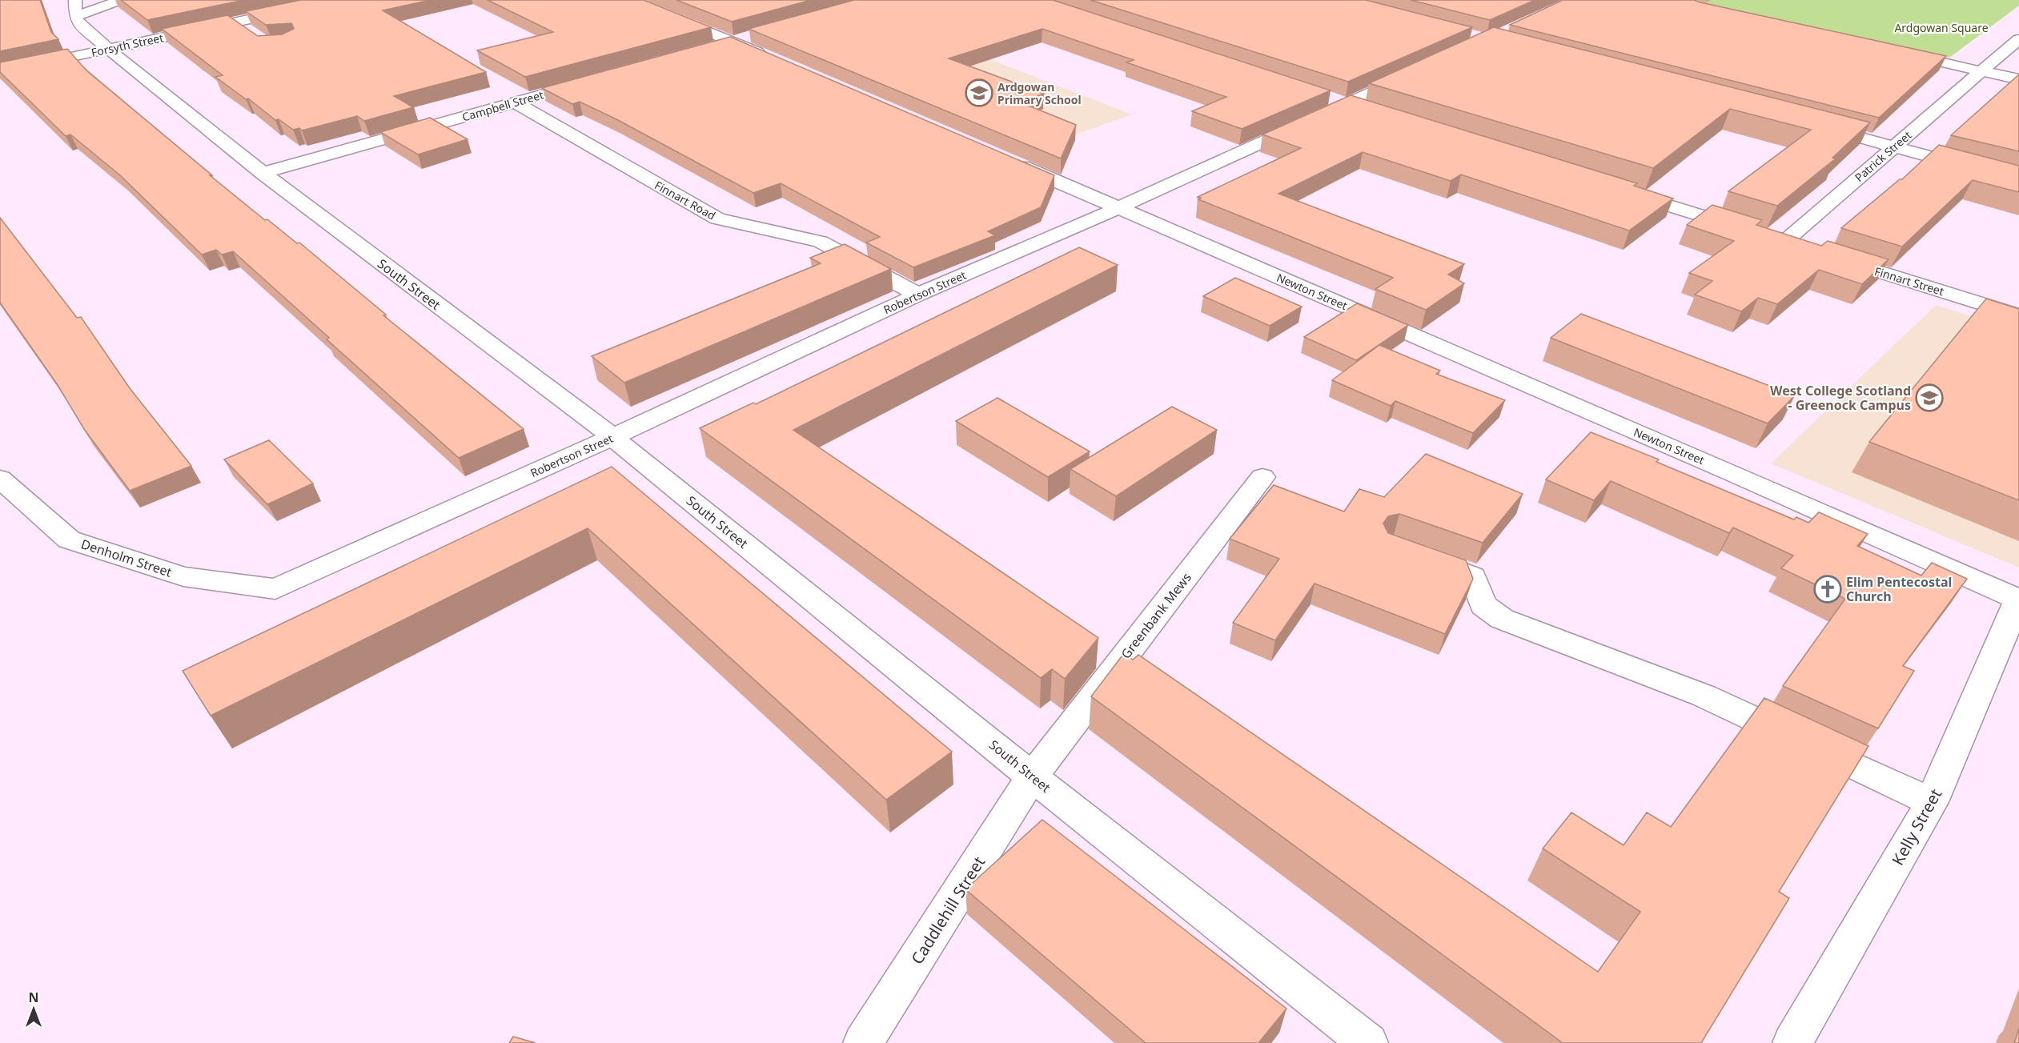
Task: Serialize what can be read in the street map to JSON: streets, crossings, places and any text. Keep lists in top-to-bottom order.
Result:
{
  "streets": {
    "street": [
      "Forsyth Street",
      "Campbell Street",
      "Patrick Street",
      "Finnart Road",
      "Finnart Street",
      "South Street",
      "Newton Street",
      "Robertson Street",
      "Denholm Street",
      "Greenbank Mews",
      "Kelly Street",
      "Caddlehill Street"
    ]
  },
  "crossings": [
    ["Forsyth Street", "South Street"],
    ["Campbell Street", "Finnart Road"],
    ["Campbell Street", "South Street"],
    ["Finnart Road", "Robertson Street"],
    ["South Street", "Robertson Street"],
    ["South Street", "Greenbank Mews"],
    ["South Street", "Caddlehill Street"],
    ["Newton Street", "Robertson Street"],
    ["Newton Street", "Kelly Street"],
    ["Robertson Street", "Denholm Street"],
    ["Greenbank Mews", "Caddlehill Street"]
  ],
  "parks": ["Ardgowan Square"],
  "places": {
    "school or university": ["Ardgowan Primary School", "West College Scotland - Greenock Campus"],
    "church": ["Elim Pentecostal Church"]
  },
  "north": "top"
}
